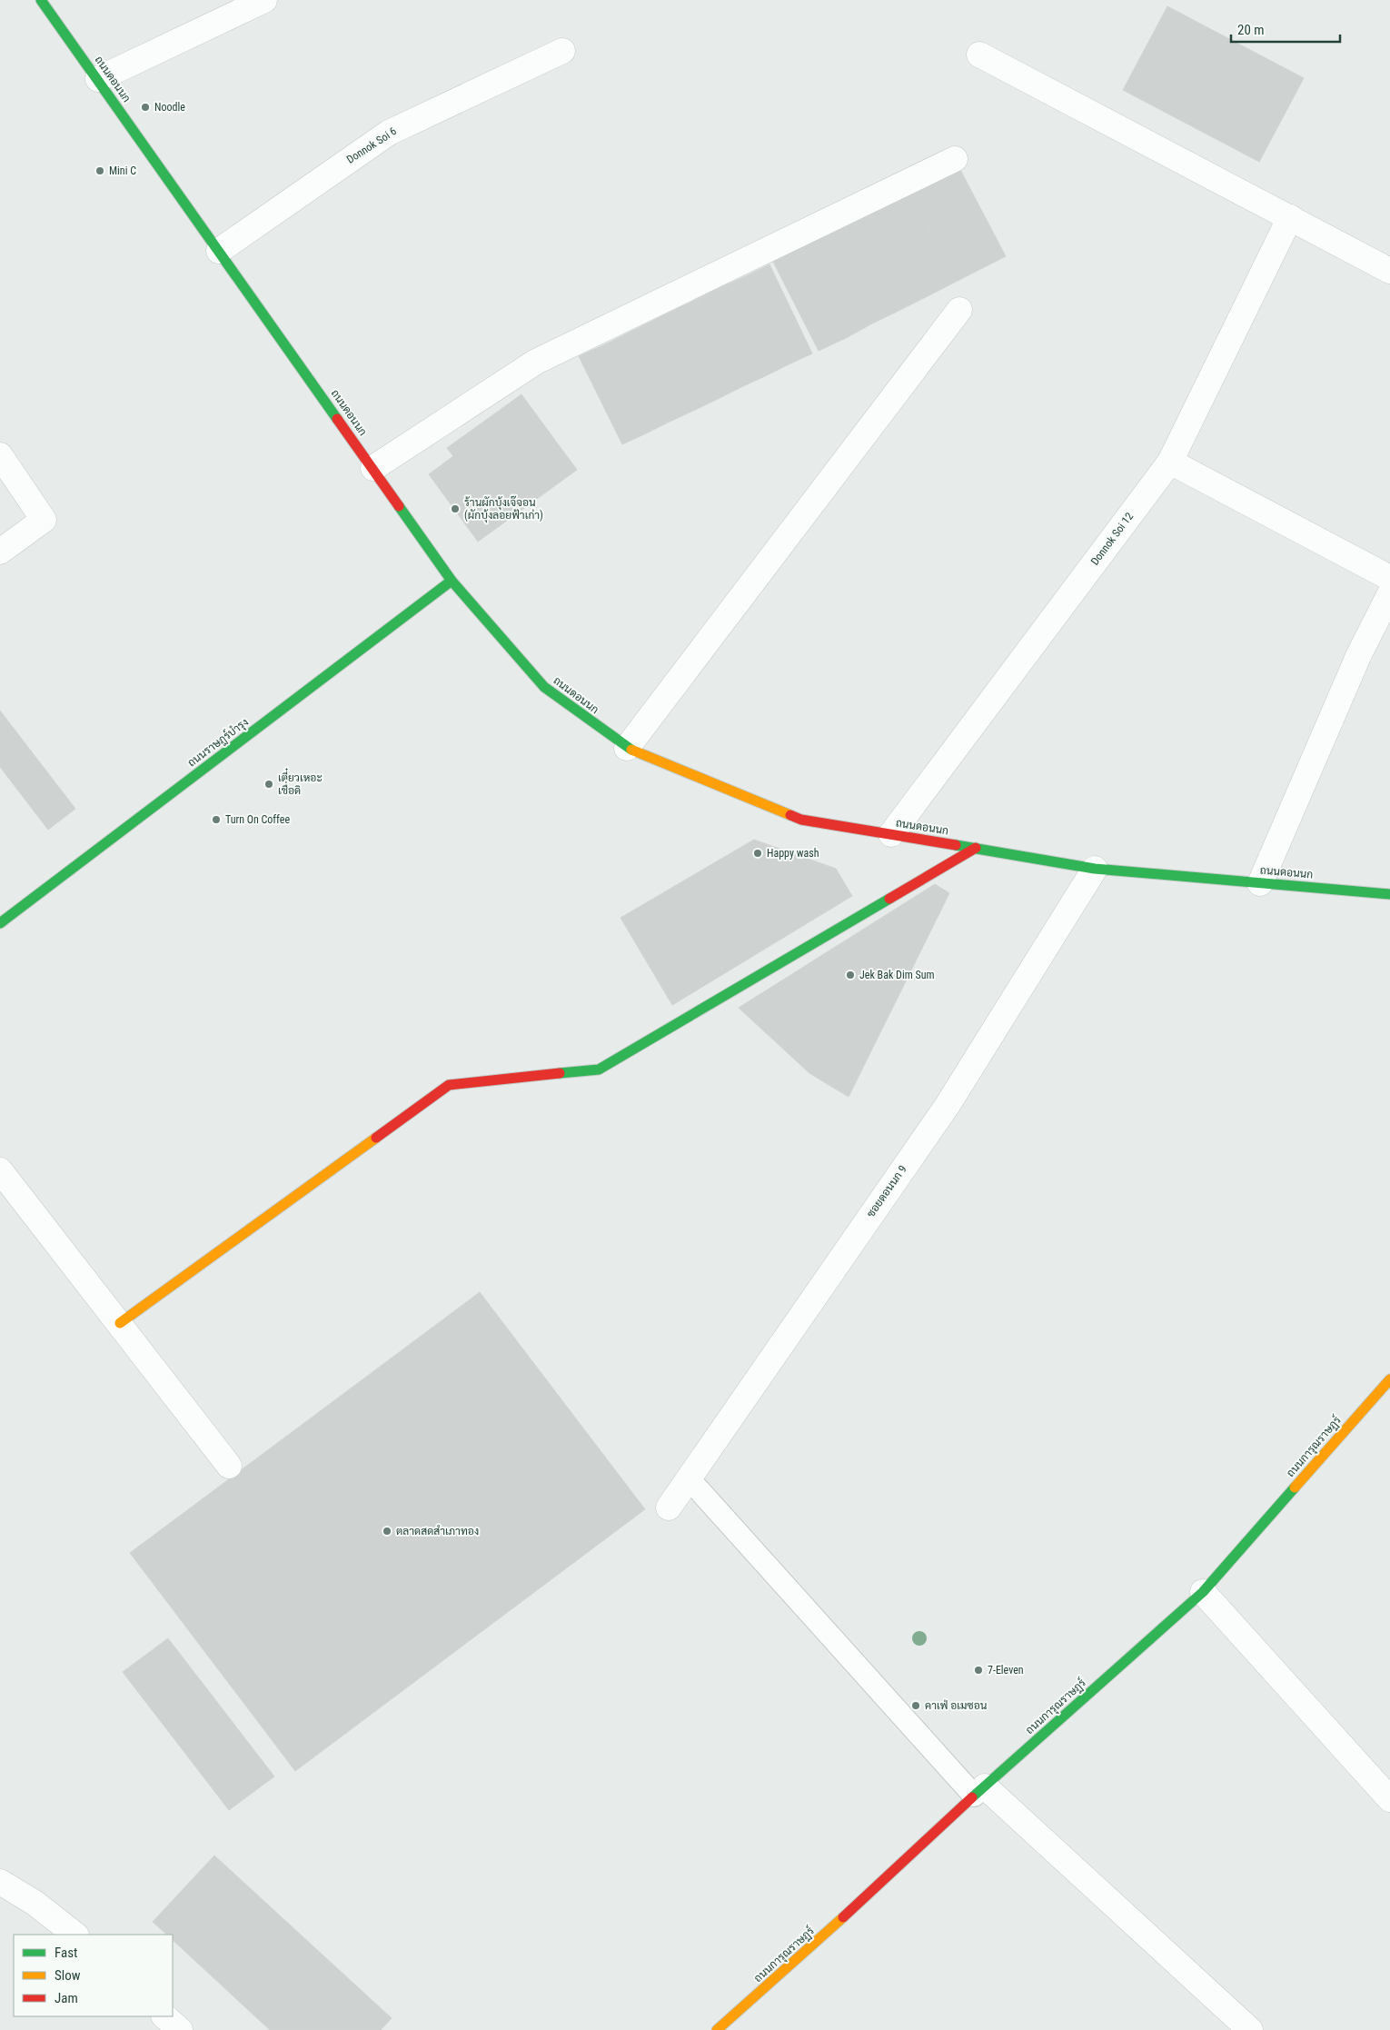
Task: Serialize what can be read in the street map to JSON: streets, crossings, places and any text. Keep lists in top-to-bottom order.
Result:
{
  "streets": {
    "street": [
      "ถนนดอนนก",
      "Donnok Soi 6",
      "Donnok Soi 12",
      "ถนนราษฎร์บำรุง",
      "ซอยดอนนก 9",
      "ถนนการุณราษฏร์"
    ]
  },
  "crossings": [
    ["ถนนดอนนก", "Donnok Soi 6"],
    ["ถนนดอนนก", "Donnok Soi 12"],
    ["ถนนดอนนก", "ถนนราษฎร์บำรุง"],
    ["ถนนดอนนก", "ซอยดอนนก 9"]
  ],
  "places": [
    "Noodle",
    "Mini C",
    "ร้านผักบุ้งเจ๊จอน (ผักบุ้งลอยฟ้าเก่า)",
    "เตี๋ยวเหอะ เชื่อดิ",
    "Turn On Coffee",
    "Happy wash",
    "Jek Bak Dim Sum",
    "ตลาดสดสำเภาทอง",
    "7-Eleven",
    "คาเฟ่ อเมซอน"
  ],
  "legend": ["Fast", "Slow", "Jam"],
  "scale_bar": "20 m"
}
